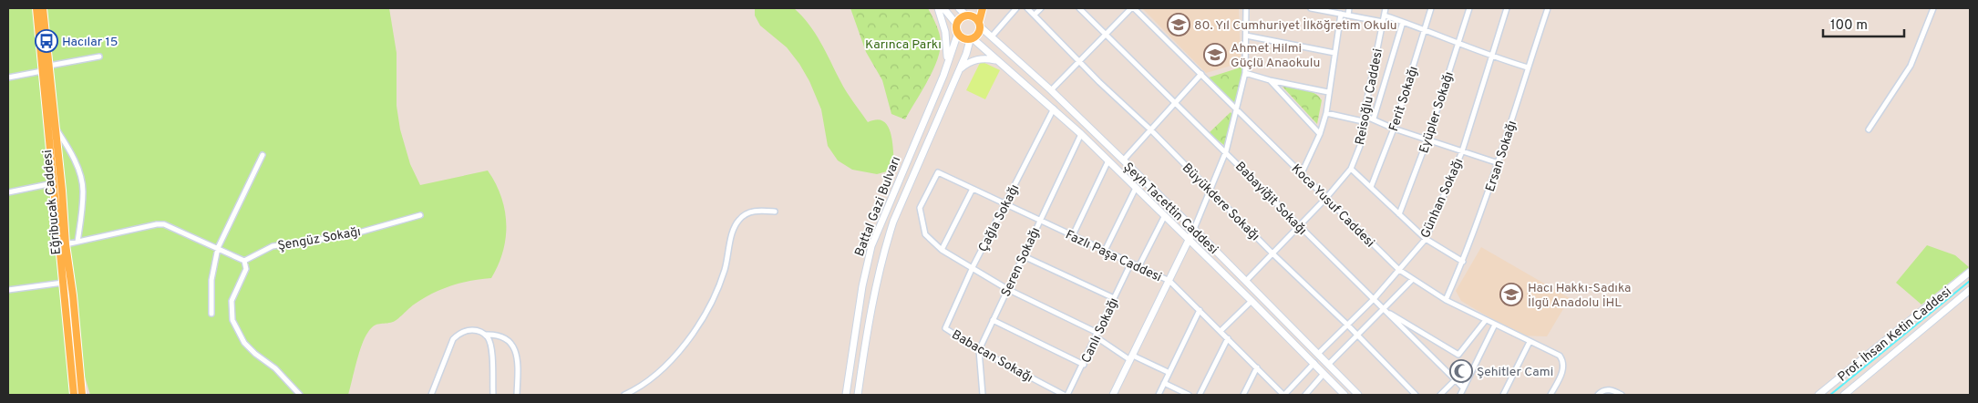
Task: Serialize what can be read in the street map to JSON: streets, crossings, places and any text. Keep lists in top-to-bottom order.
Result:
{
  "streets": {
    "main road": ["Eğribucak Caddesi"],
    "street": [
      "Reisoğlu Caddesi",
      "Ferit Sokağı",
      "Eyüpler Sokağı",
      "Ersan Sokağı",
      "Babayiğit Sokağı",
      "Günhan Sokağı",
      "Büyükdere Sokağı",
      "Koca Yusuf Caddesi",
      "Battal Gazi Bulvarı",
      "Şeyh Tacettin Caddesi",
      "Çağla Sokağı",
      "Şengüz Sokağı",
      "Fazlı Paşa Caddesi",
      "Seren Sokağı",
      "Canlı Sokağı",
      "Prof. İhsan Ketin Caddesi",
      "Babacan Sokağı"
    ]
  },
  "crossings": [
    ["Reisoğlu Caddesi", "Babayiğit Sokağı"],
    ["Reisoğlu Caddesi", "Büyükdere Sokağı"],
    ["Reisoğlu Caddesi", "Koca Yusuf Caddesi"],
    ["Reisoğlu Caddesi", "Şeyh Tacettin Caddesi"],
    ["Ersan Sokağı", "Koca Yusuf Caddesi"],
    ["Babayiğit Sokağı", "Günhan Sokağı"],
    ["Günhan Sokağı", "Büyükdere Sokağı"],
    ["Günhan Sokağı", "Koca Yusuf Caddesi"],
    ["Günhan Sokağı", "Şeyh Tacettin Caddesi"],
    ["Battal Gazi Bulvarı", "Şeyh Tacettin Caddesi"],
    ["Şeyh Tacettin Caddesi", "Çağla Sokağı"],
    ["Şeyh Tacettin Caddesi", "Seren Sokağı"],
    ["Çağla Sokağı", "Fazlı Paşa Caddesi"],
    ["Çağla Sokağı", "Babacan Sokağı"],
    ["Fazlı Paşa Caddesi", "Seren Sokağı"],
    ["Fazlı Paşa Caddesi", "Canlı Sokağı"],
    ["Seren Sokağı", "Babacan Sokağı"]
  ],
  "parks": ["Karınca Parkı"],
  "places": {
    "school or university": ["80. Yıl Cumhuriyet İlköğretim Okulu", "Ahmet Hilmi Güçlü Anaokulu", "Hacı Hakkı-Sadıka İlgü Anadolu İHL"],
    "bus stop": ["Hacılar 15"],
    "mosque": ["Şehitler Cami"]
  },
  "scale_bar": "100 m"
}
